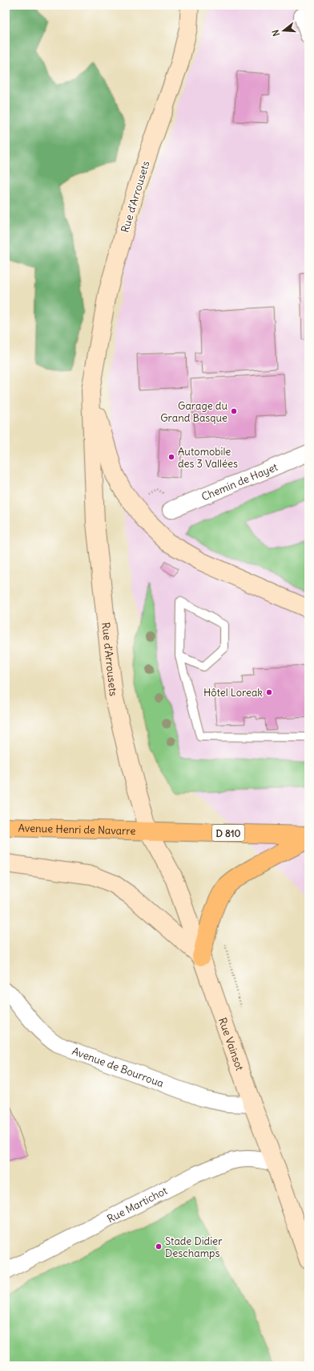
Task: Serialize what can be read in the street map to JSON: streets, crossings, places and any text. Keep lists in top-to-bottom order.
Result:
{
  "streets": {
    "main road": [
      "Rue d'Arrousets",
      "Avenue Henri de Navarre",
      "D 810",
      "Rue Vainsot"
    ],
    "street": ["Chemin de Hayet", "Avenue de Bourroua", "Rue Martichot"]
  },
  "crossings": [
    ["Rue d'Arrousets", "Avenue Henri de Navarre"],
    ["Rue d'Arrousets", "D 810"],
    ["Rue d'Arrousets", "Rue Vainsot"],
    ["Avenue Henri de Navarre", "D 810"],
    ["Avenue Henri de Navarre", "Rue Vainsot"],
    ["D 810", "Rue Vainsot"],
    ["Rue Vainsot", "Avenue de Bourroua"],
    ["Rue Vainsot", "Rue Martichot"]
  ],
  "places": [
    "Garage du Grand Basque",
    "Automobile des 3 Vallées",
    "Hôtel Loreak",
    "Stade Didier Deschamps"
  ],
  "north": "left"
}
